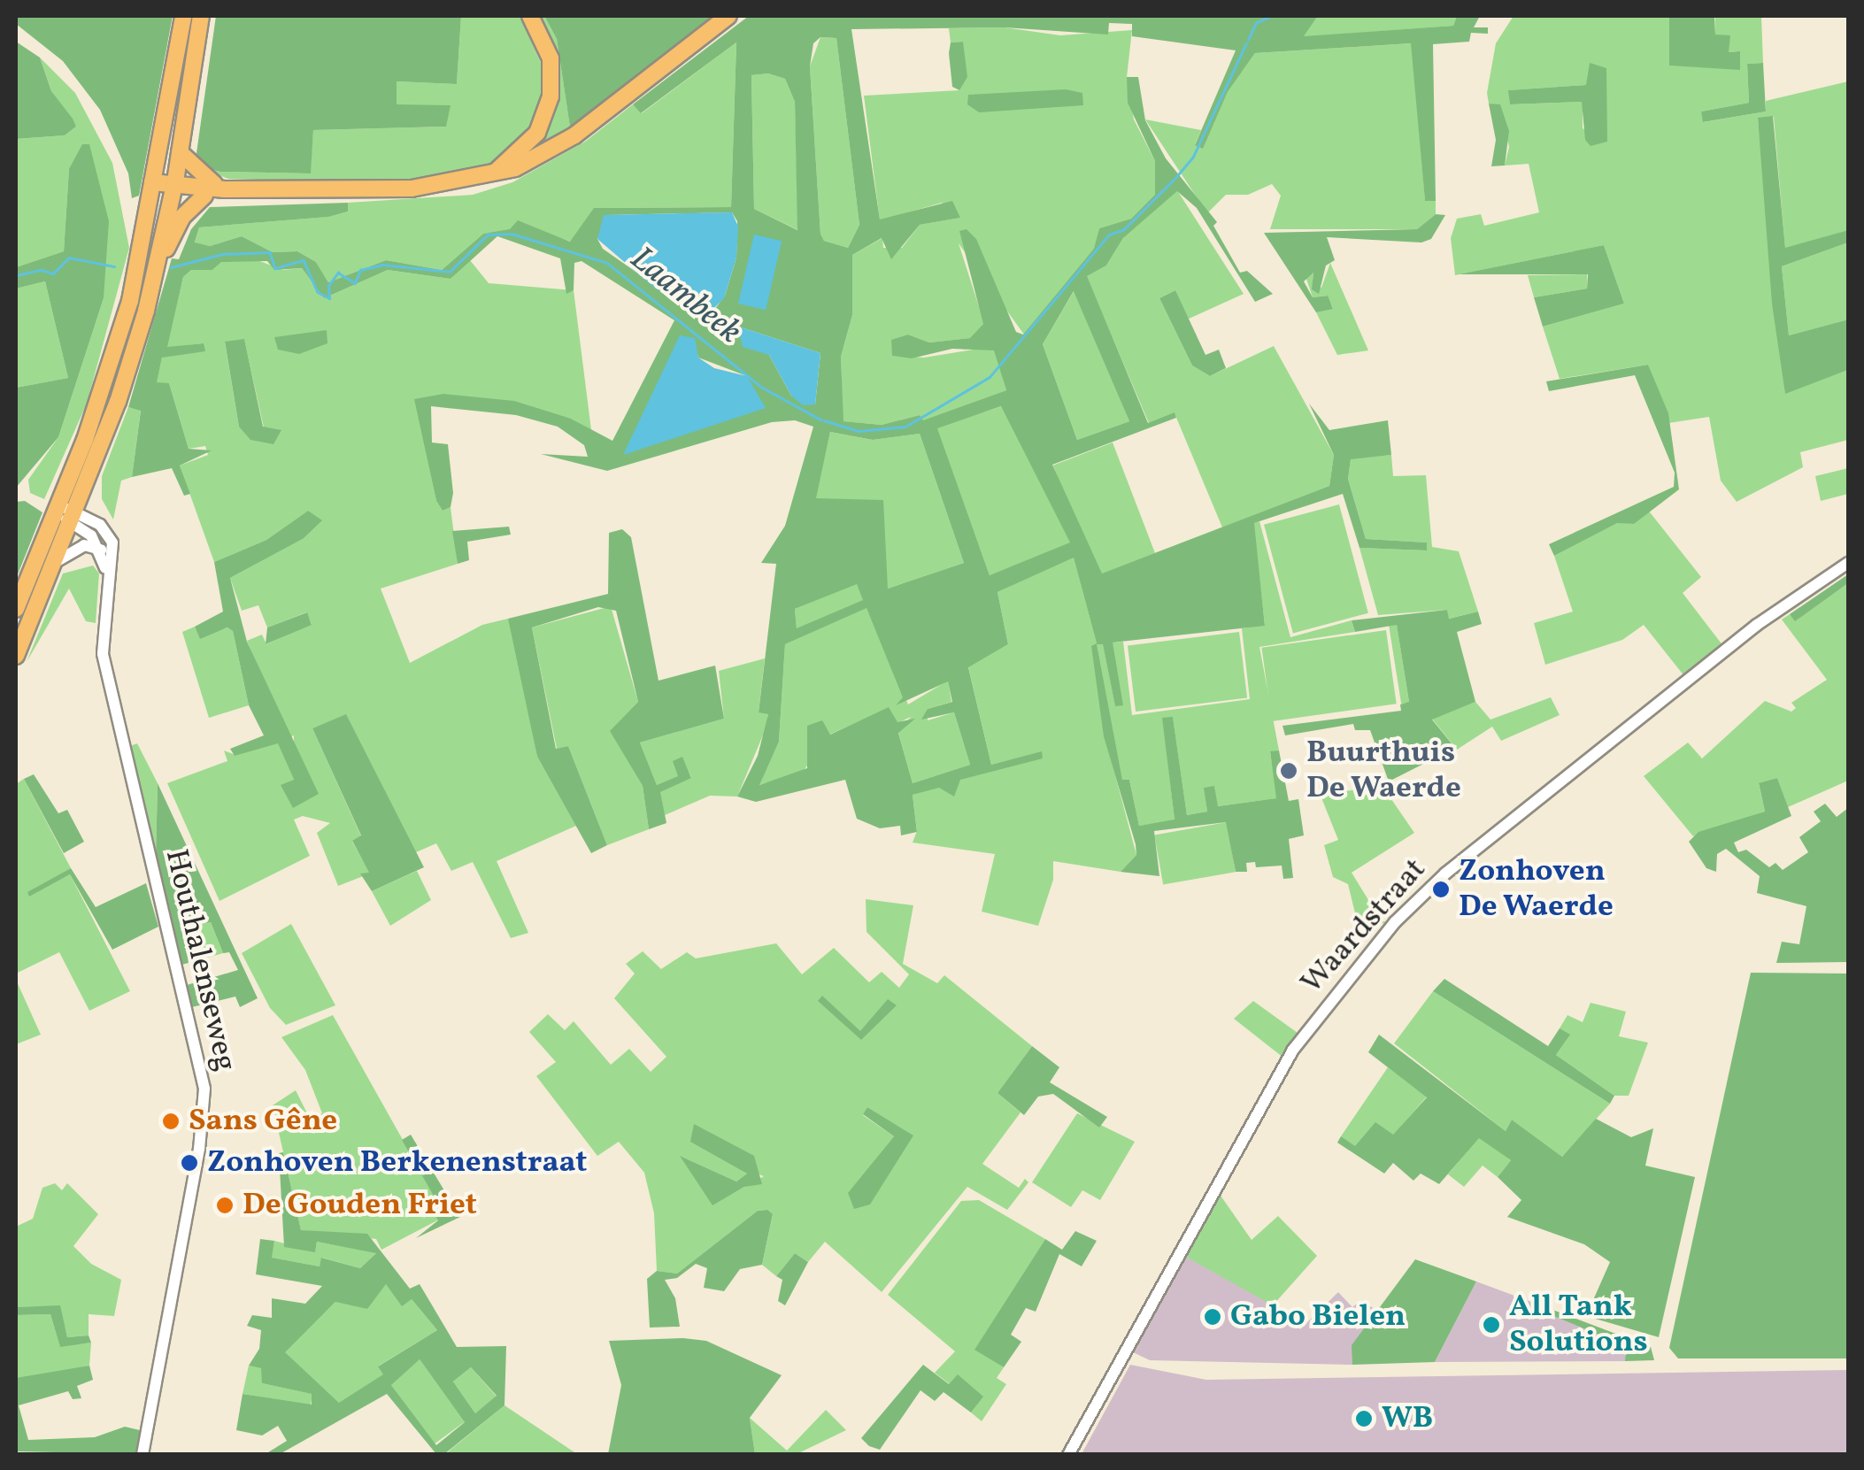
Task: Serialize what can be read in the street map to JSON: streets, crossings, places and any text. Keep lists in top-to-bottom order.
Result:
{
  "streets": {
    "street": ["Waardstraat", "Houthalenseweg"]
  },
  "water": ["Laambeek"],
  "places": [
    "Buurthuis De Waerde",
    "Zonhoven De Waerde",
    "Sans Gêne",
    "Zonhoven Berkenenstraat",
    "De Gouden Friet",
    "Gabo Bielen",
    "All Tank Solutions",
    "WB"
  ]
}
